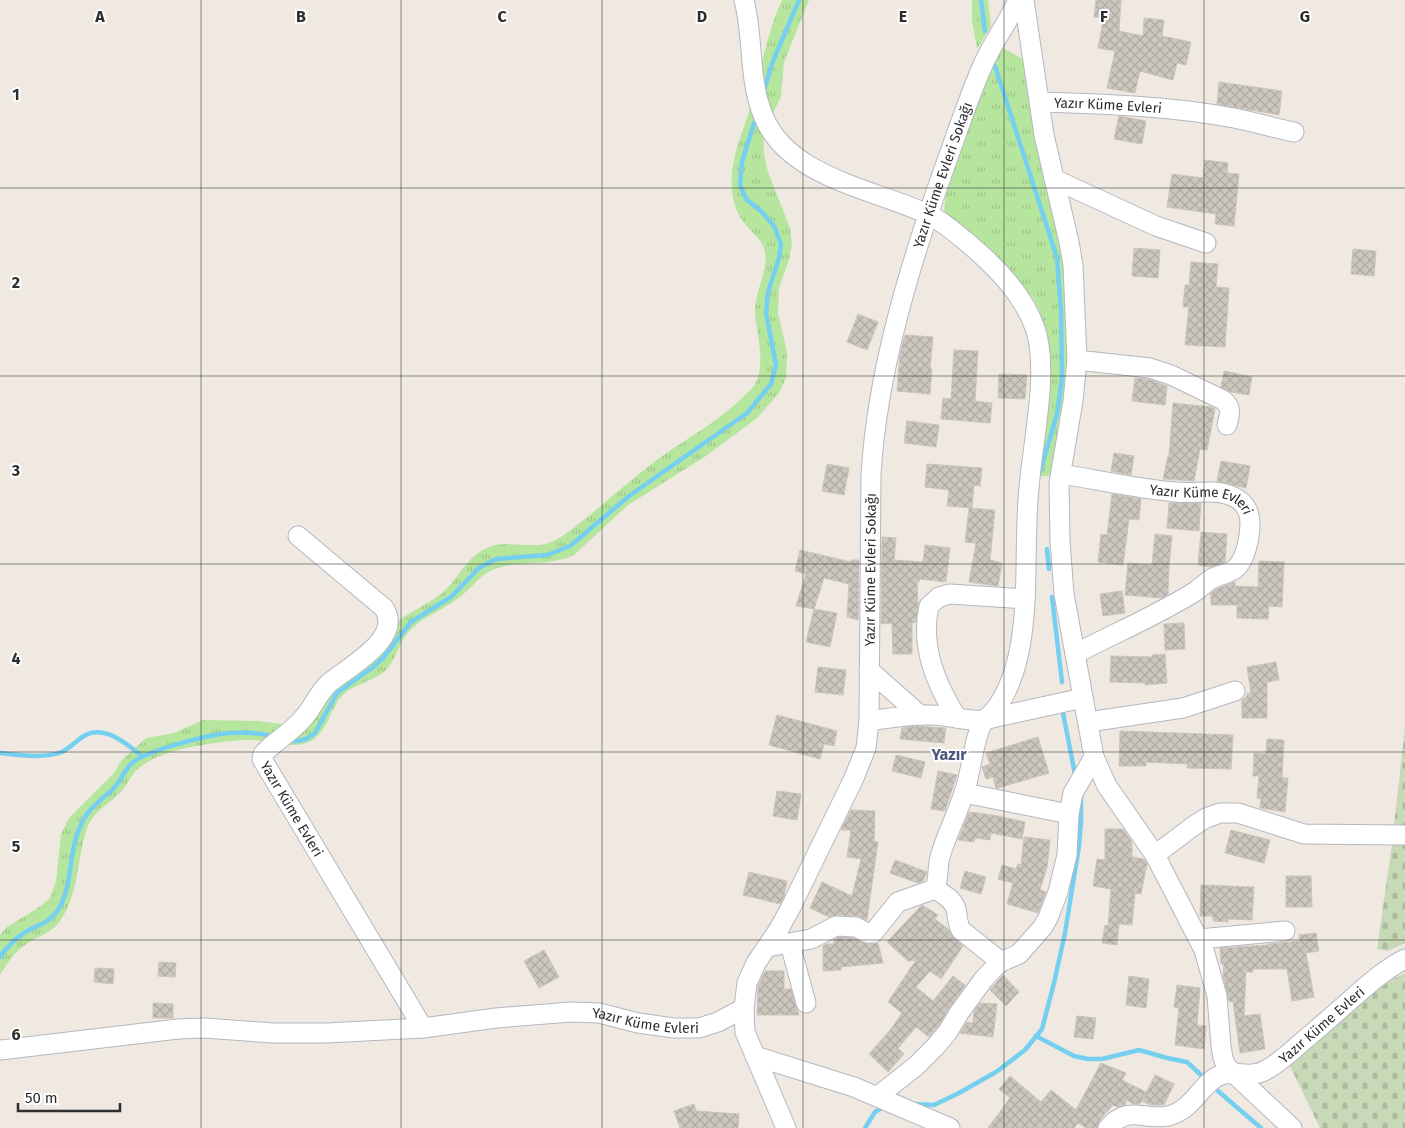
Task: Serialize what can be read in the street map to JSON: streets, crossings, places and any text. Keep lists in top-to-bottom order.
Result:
{
  "streets": {
    "street": ["Yazır Küme Evleri", "Yazır Küme Evleri Sokağı"]
  },
  "crossings": [
    ["Yazır Küme Evleri", "Yazır Küme Evleri Sokağı"]
  ],
  "districts": ["Yazır"],
  "scale_bar": "50 m",
  "grid": {
    "columns": [
      "A",
      "B",
      "C",
      "D",
      "E",
      "F",
      "G"
    ],
    "rows": [
      "1",
      "2",
      "3",
      "4",
      "5",
      "6"
    ]
  }
}
